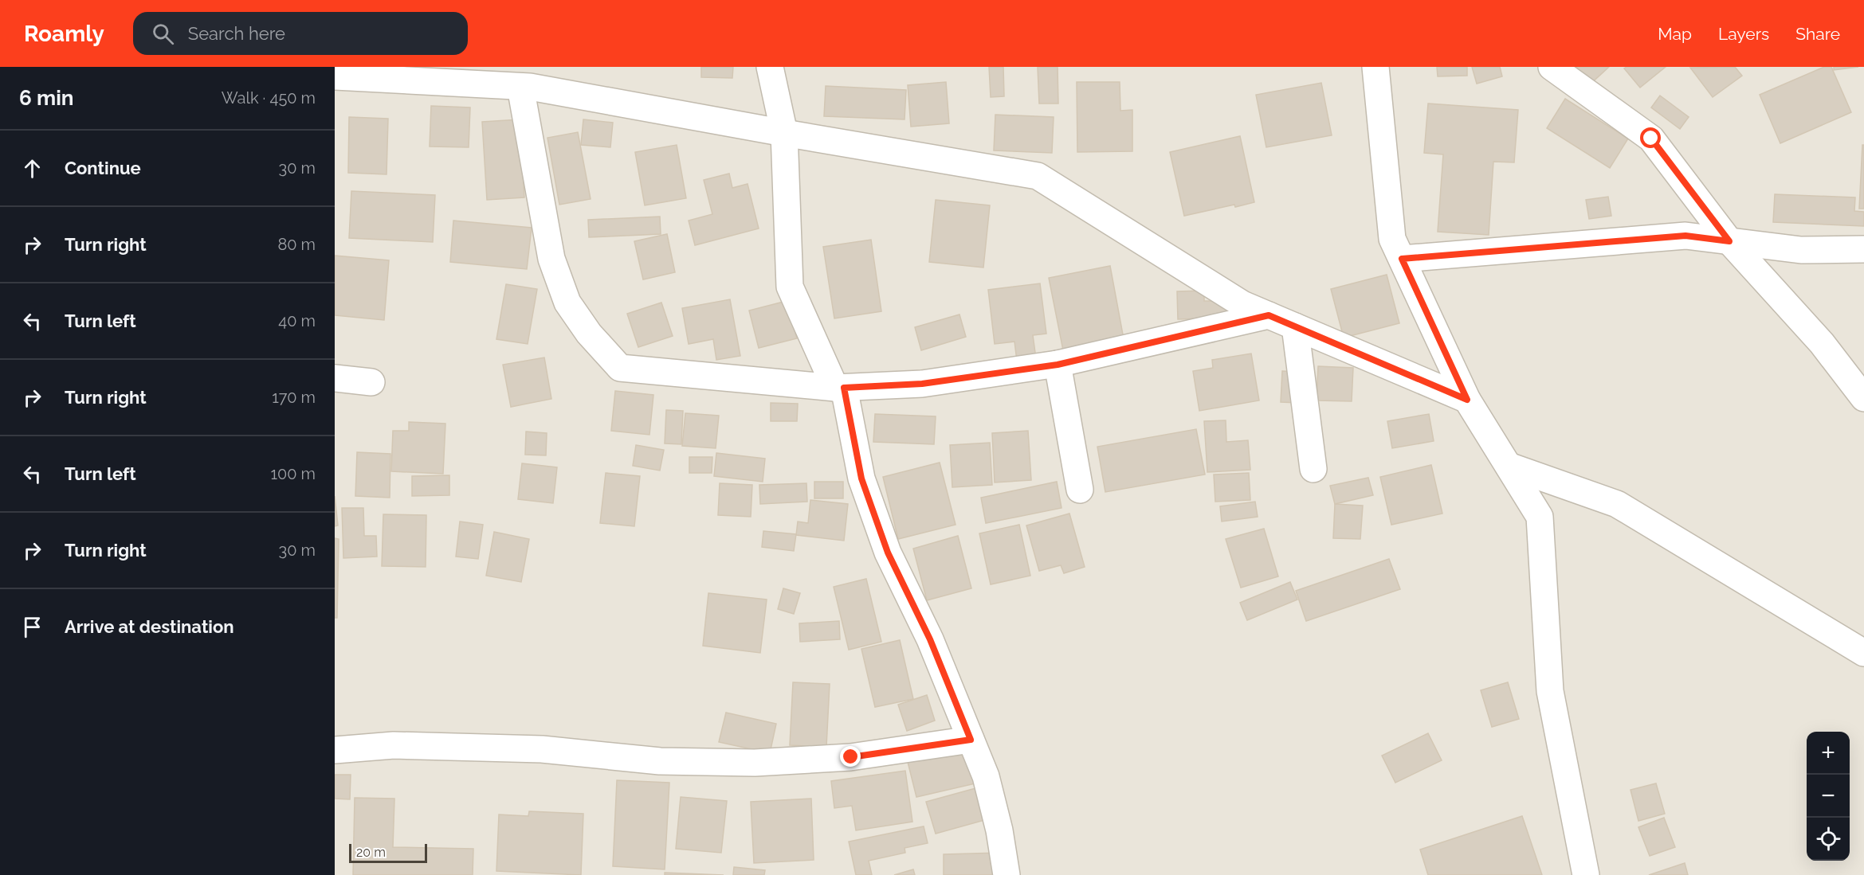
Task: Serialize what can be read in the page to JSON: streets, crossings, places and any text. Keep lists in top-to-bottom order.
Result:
{
  "scale_bar": "20 m",
  "page": {
    "header": "Roamly",
    "search": "Search here",
    "nav": ["Map", "Layers", "Share"],
    "heading": ["6 min", "Walk · 450 m"],
    "list": [
      ["Continue", "30 m"],
      ["Turn right", "80 m"],
      ["Turn left", "40 m"],
      ["Turn right", "170 m"],
      ["Turn left", "100 m"],
      ["Turn right", "30 m"],
      "Arrive at destination"
    ],
    "map_buttons": ["+", "−"],
    "scale": "20 m"
  }
}
